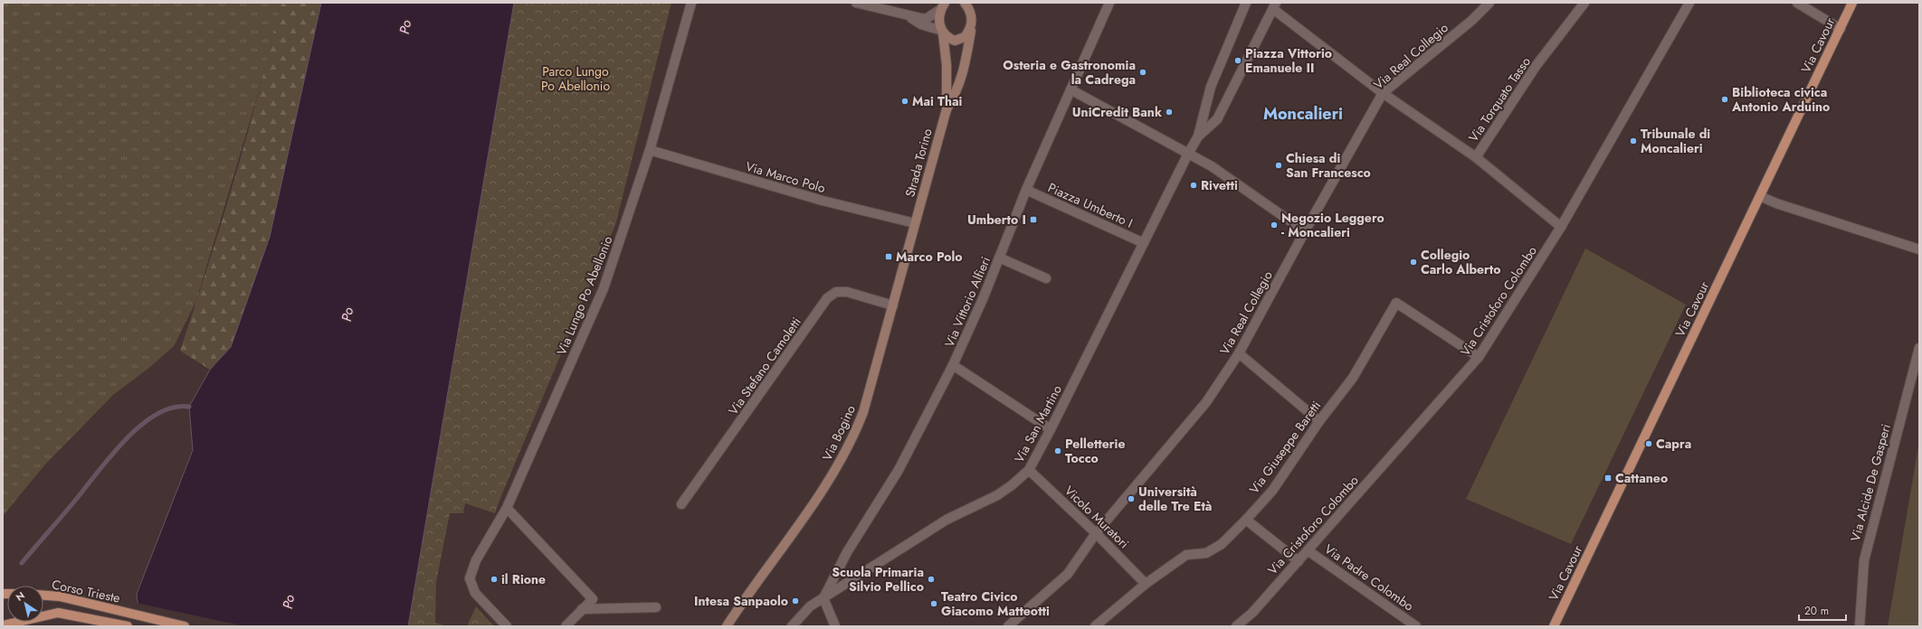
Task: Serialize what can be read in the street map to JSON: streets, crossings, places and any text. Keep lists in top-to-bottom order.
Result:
{
  "streets": {
    "main road": [
      "Via Cavour",
      "Strada Torino",
      "Via Bogino",
      "Corso Trieste"
    ],
    "street": [
      "Via Real Collegio",
      "Via Torquato Tasso",
      "Via Marco Polo",
      "Piazza Umberto I",
      "Via Lungo Po Abellonio",
      "Via Cristoforo Colombo",
      "Via Vittorio Alfieri",
      "Via Stefano Camoletti",
      "Via San Martino",
      "Via Giuseppe Baretti",
      "Via Alcide De Gasperi",
      "Vicolo Muratori",
      "Via Padre Colombo"
    ]
  },
  "crossings": [
    ["Via Real Collegio", "Vicolo Muratori"],
    ["Via Torquato Tasso", "Via Cristoforo Colombo"],
    ["Strada Torino", "Via Marco Polo"],
    ["Strada Torino", "Via Bogino"],
    ["Via Marco Polo", "Via Lungo Po Abellonio"],
    ["Via Marco Polo", "Via Bogino"],
    ["Piazza Umberto I", "Via Vittorio Alfieri"],
    ["Piazza Umberto I", "Via San Martino"],
    ["Via Cristoforo Colombo", "Via Giuseppe Baretti"],
    ["Via Cristoforo Colombo", "Via Padre Colombo"],
    ["Via Vittorio Alfieri", "Via San Martino"],
    ["Via Stefano Camoletti", "Via Bogino"],
    ["Via San Martino", "Vicolo Muratori"],
    ["Via Giuseppe Baretti", "Vicolo Muratori"]
  ],
  "districts": ["Moncalieri"],
  "water": ["Po"],
  "parks": ["Parco Lungo Po Abellonio"],
  "places": {
    "other": [
      "Piazza Vittorio Emanuele II",
      "Osteria e Gastronomia la Cadrega",
      "Biblioteca civica Antonio Arduino",
      "Mai Thai",
      "UniCredit Bank",
      "Tribunale di Moncalieri",
      "Chiesa di San Francesco",
      "Rivetti",
      "Negozio Leggero - Moncalieri",
      "Collegio Carlo Alberto",
      "Capra",
      "Pelletterie Tocco",
      "Università delle Tre Età",
      "il Rione",
      "Scuola Primaria Silvio Pellico",
      "Intesa Sanpaolo",
      "Teatro Civico Giacomo Matteotti"
    ],
    "transit": ["Umberto I", "Marco Polo", "Cattaneo"]
  },
  "scale_bar": "20 m",
  "north": "top left"
}
